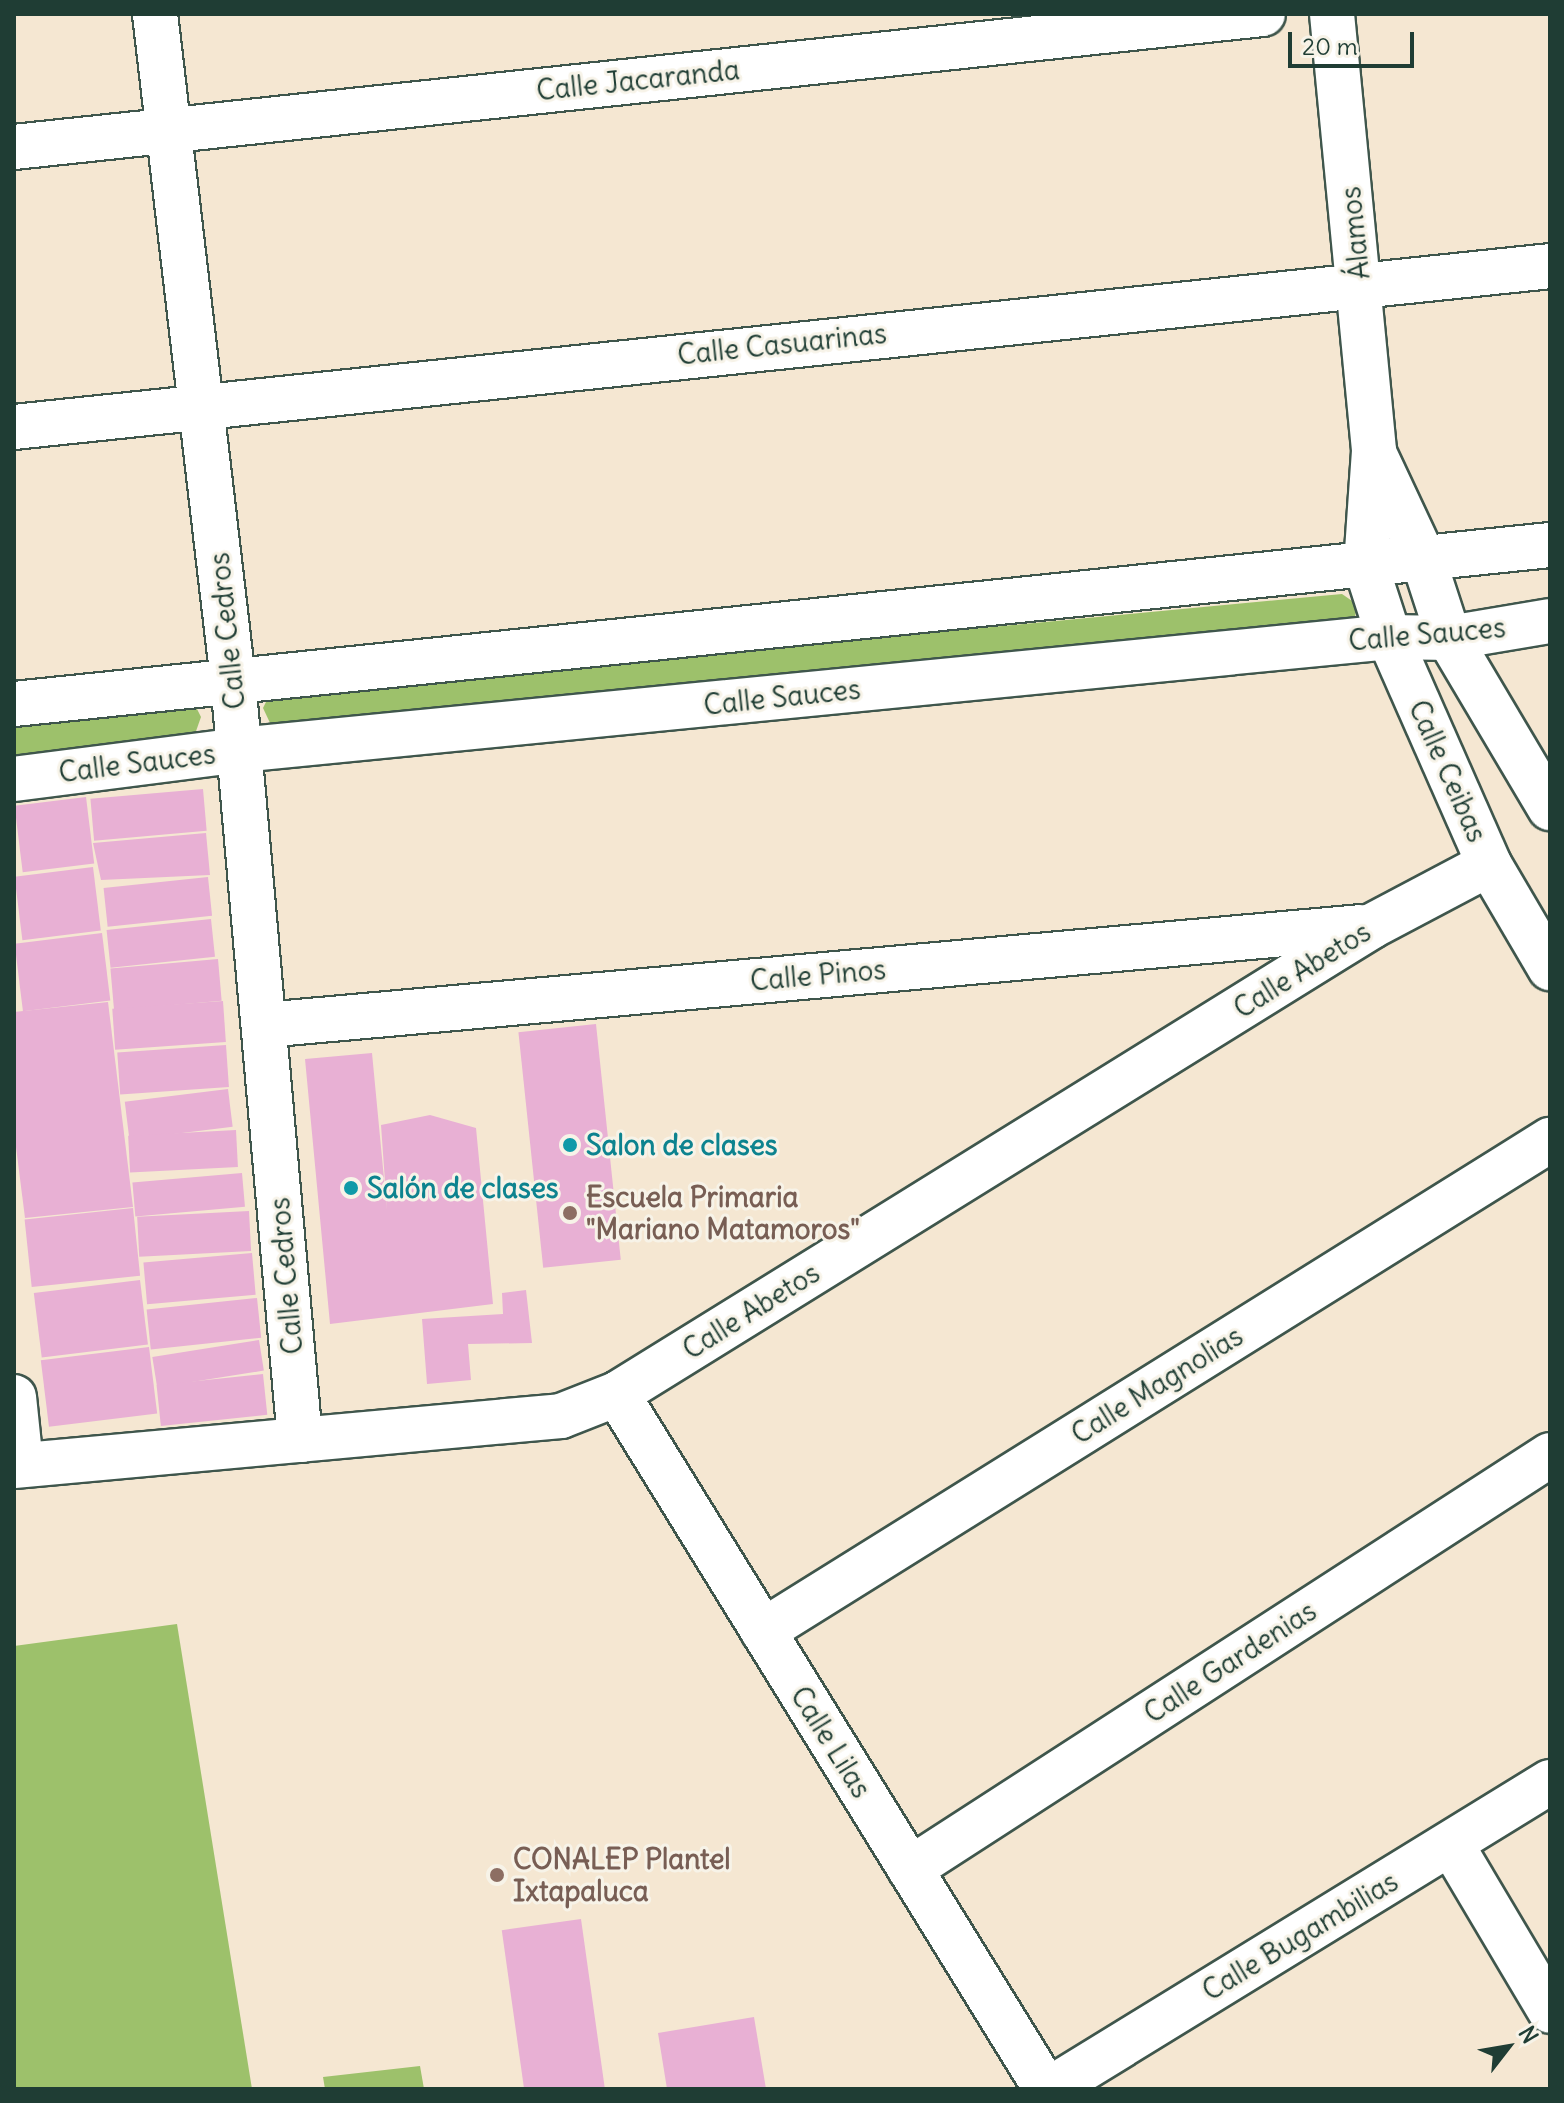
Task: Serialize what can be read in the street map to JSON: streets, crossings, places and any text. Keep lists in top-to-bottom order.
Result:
{
  "streets": {
    "street": [
      "Calle Jacaranda",
      "Álamos",
      "Calle Casuarinas",
      "Calle Cedros",
      "Calle Sauces",
      "Calle Ceibas",
      "Calle Abetos",
      "Calle Pinos",
      "Calle Magnolias",
      "Calle Gardenias",
      "Calle Lilas",
      "Calle Bugambilias"
    ]
  },
  "crossings": [
    ["Calle Jacaranda", "Calle Cedros"],
    ["Álamos", "Calle Casuarinas"],
    ["Álamos", "Calle Ceibas"],
    ["Calle Casuarinas", "Calle Cedros"],
    ["Calle Cedros", "Calle Sauces"],
    ["Calle Cedros", "Calle Abetos"],
    ["Calle Cedros", "Calle Pinos"],
    ["Calle Sauces", "Calle Ceibas"],
    ["Calle Ceibas", "Calle Abetos"],
    ["Calle Abetos", "Calle Pinos"],
    ["Calle Abetos", "Calle Lilas"],
    ["Calle Magnolias", "Calle Lilas"],
    ["Calle Gardenias", "Calle Lilas"],
    ["Calle Lilas", "Calle Bugambilias"]
  ],
  "places": [
    "Salon de clases",
    "Salón de clases",
    "Escuela Primaria \"Mariano Matamoros\"",
    "CONALEP Plantel Ixtapaluca"
  ],
  "scale_bar": "20 m",
  "north": "top right"
}
